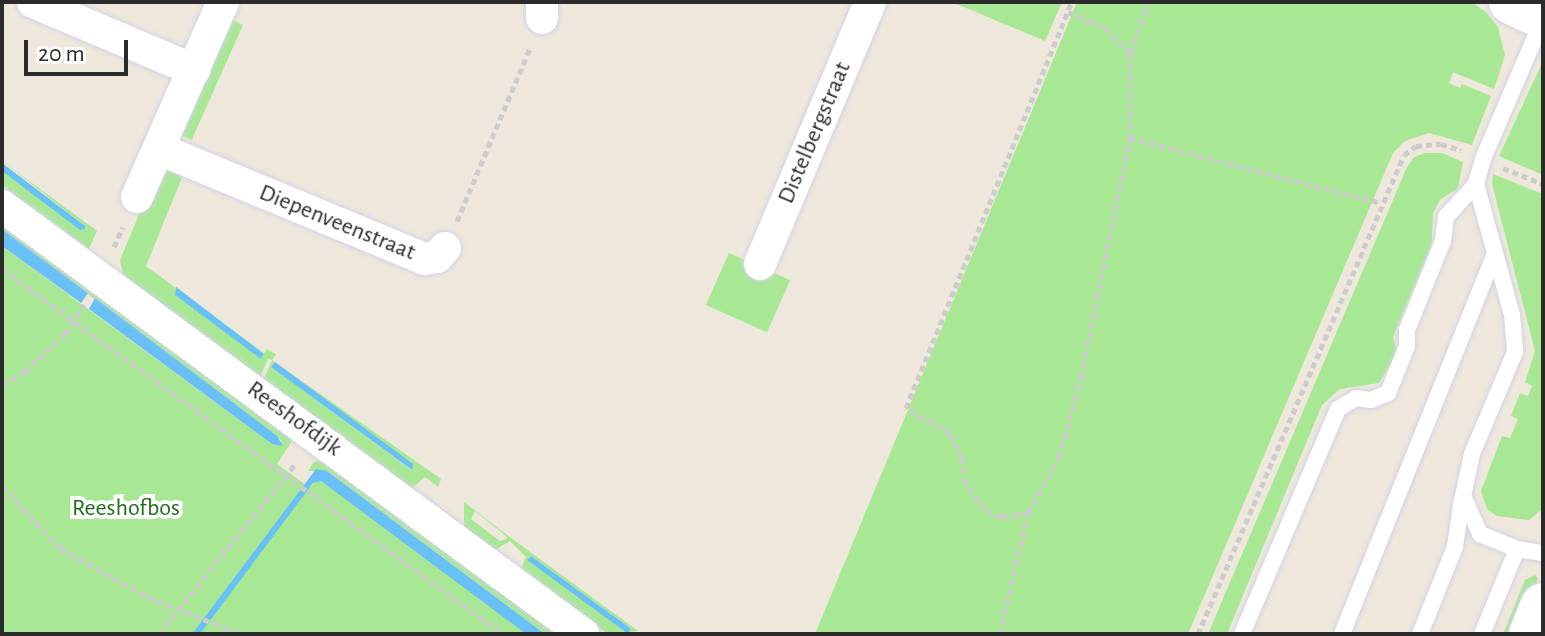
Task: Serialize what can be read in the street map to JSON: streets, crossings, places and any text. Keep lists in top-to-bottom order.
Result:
{
  "streets": {
    "street": ["Distelbergstraat", "Diepenveenstraat", "Reeshofdijk"]
  },
  "parks": ["Reeshofbos"],
  "scale_bar": "20 m"
}
